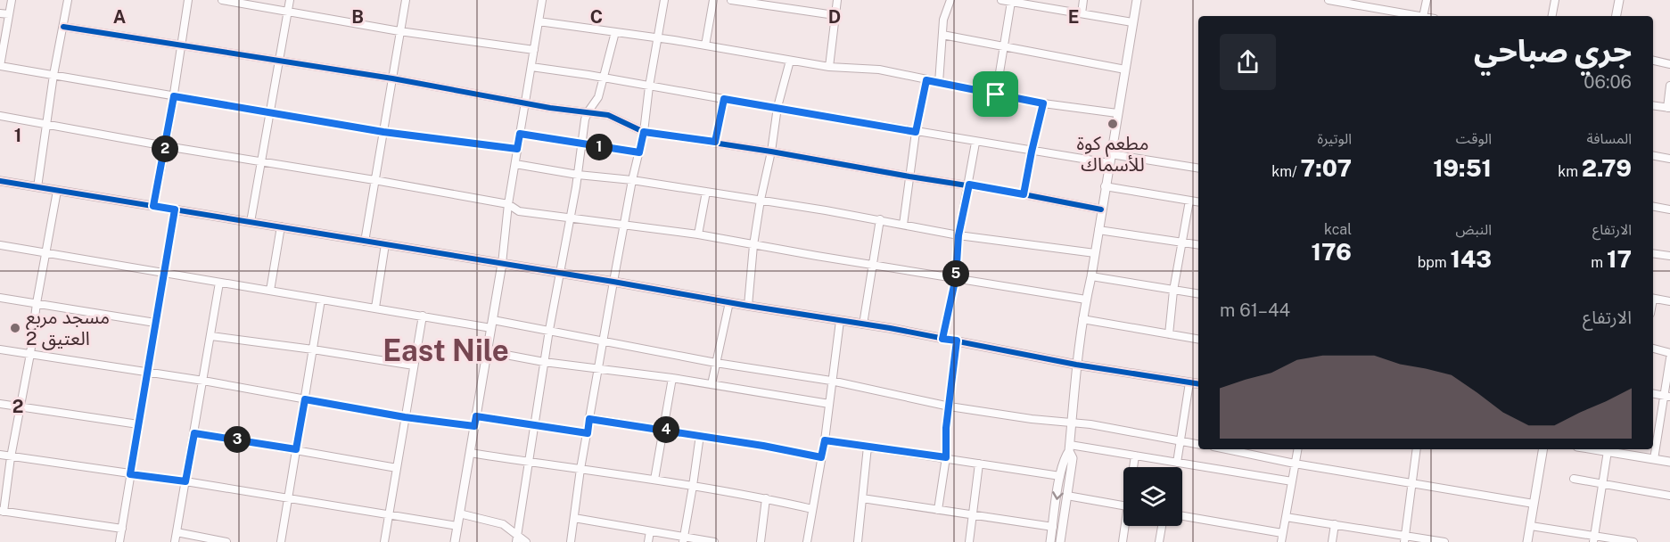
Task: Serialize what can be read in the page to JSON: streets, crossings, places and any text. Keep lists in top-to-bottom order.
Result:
{
  "districts": ["East Nile"],
  "places": ["مطعم كوة للأسماك", "مسجد مربع 2 العتيق"],
  "page": {
    "heading": ["جري صباحي", "06:06"],
    "stats": [
      ["المسافة", "2.79 km"],
      ["الوقت", "19:51"],
      ["الوتيرة", "7:07 /km"],
      ["الارتفاع", "17 m"],
      ["النبض", "143 bpm"],
      ["kcal", "176"]
    ],
    "pins": [
      "1",
      "2",
      "5",
      "4",
      "3"
    ],
    "chart": ["الارتفاع", "44–61 m"]
  },
  "grid": {
    "columns": [
      "A",
      "B",
      "C",
      "D",
      "E"
    ],
    "rows": ["1", "2"]
  }
}
